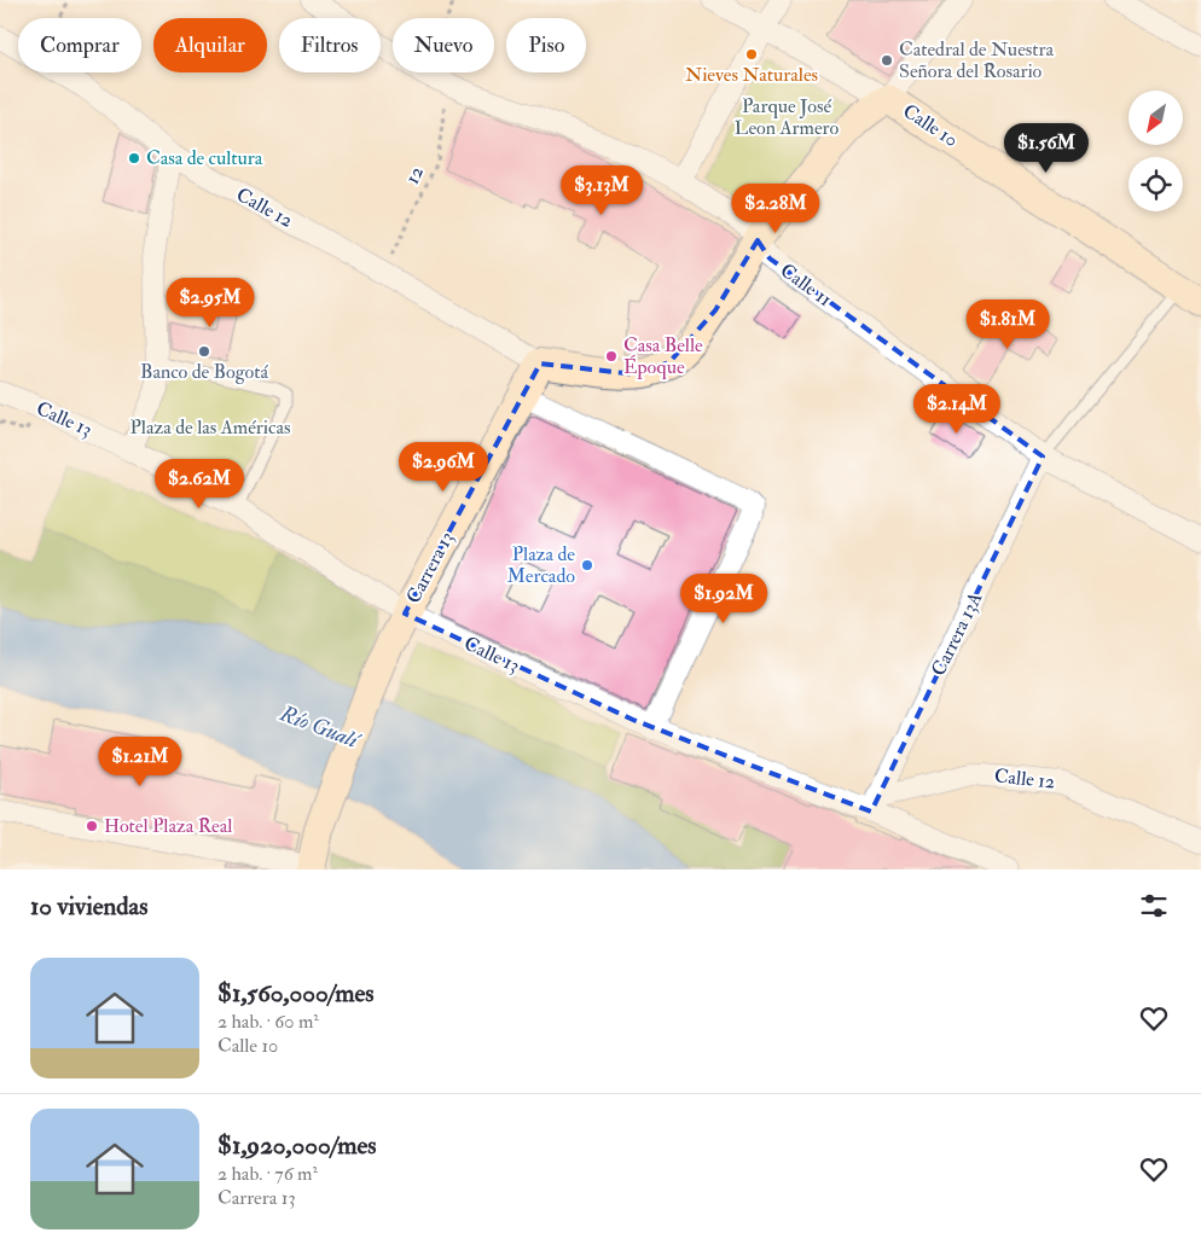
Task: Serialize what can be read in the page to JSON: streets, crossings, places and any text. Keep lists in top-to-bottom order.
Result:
{
  "streets": {
    "street": [
      "Calle 10",
      "Calle 12",
      "Calle 11",
      "Calle 13",
      "Carrera 13",
      "Carrera 13A"
    ],
    "path": ["12"]
  },
  "crossings": [
    ["12", "Calle 12"],
    ["12", "Calle 11"],
    ["Calle 12", "Calle 13"],
    ["Calle 12", "Carrera 13"],
    ["Calle 12", "Carrera 13A"],
    ["Calle 11", "Carrera 13A"],
    ["Calle 13", "Carrera 13"],
    ["Calle 13", "Carrera 13A"]
  ],
  "water": ["Río Gualí"],
  "parks": ["Parque José Leon Armero", "Plaza de las Américas"],
  "places": [
    "Nieves Naturales",
    "Catedral de Nuestra Señora del Rosario",
    "Casa de cultura",
    "Banco de Bogotá",
    "Casa Belle Époque",
    "Plaza de Mercado",
    "Hotel Plaza Real"
  ],
  "north": "bottom left",
  "page": {
    "chip": [
      "Comprar",
      "Alquilar",
      "Filtros",
      "Nuevo",
      "Piso"
    ],
    "price": [
      "$1.56M",
      "$3.13M",
      "$2.28M",
      "$2.95M",
      "$1.81M",
      "$2.14M",
      "$2.96M",
      "$2.62M",
      "$1.92M",
      "$1.21M"
    ],
    "heading": "10 viviendas",
    "list": [
      {
        "name": "$1,560,000/mes",
        "note": "2 hab. · 60 m² · Calle 10"
      },
      {
        "name": "$1,920,000/mes",
        "note": "2 hab. · 76 m² · Carrera 13"
      }
    ]
  }
}
